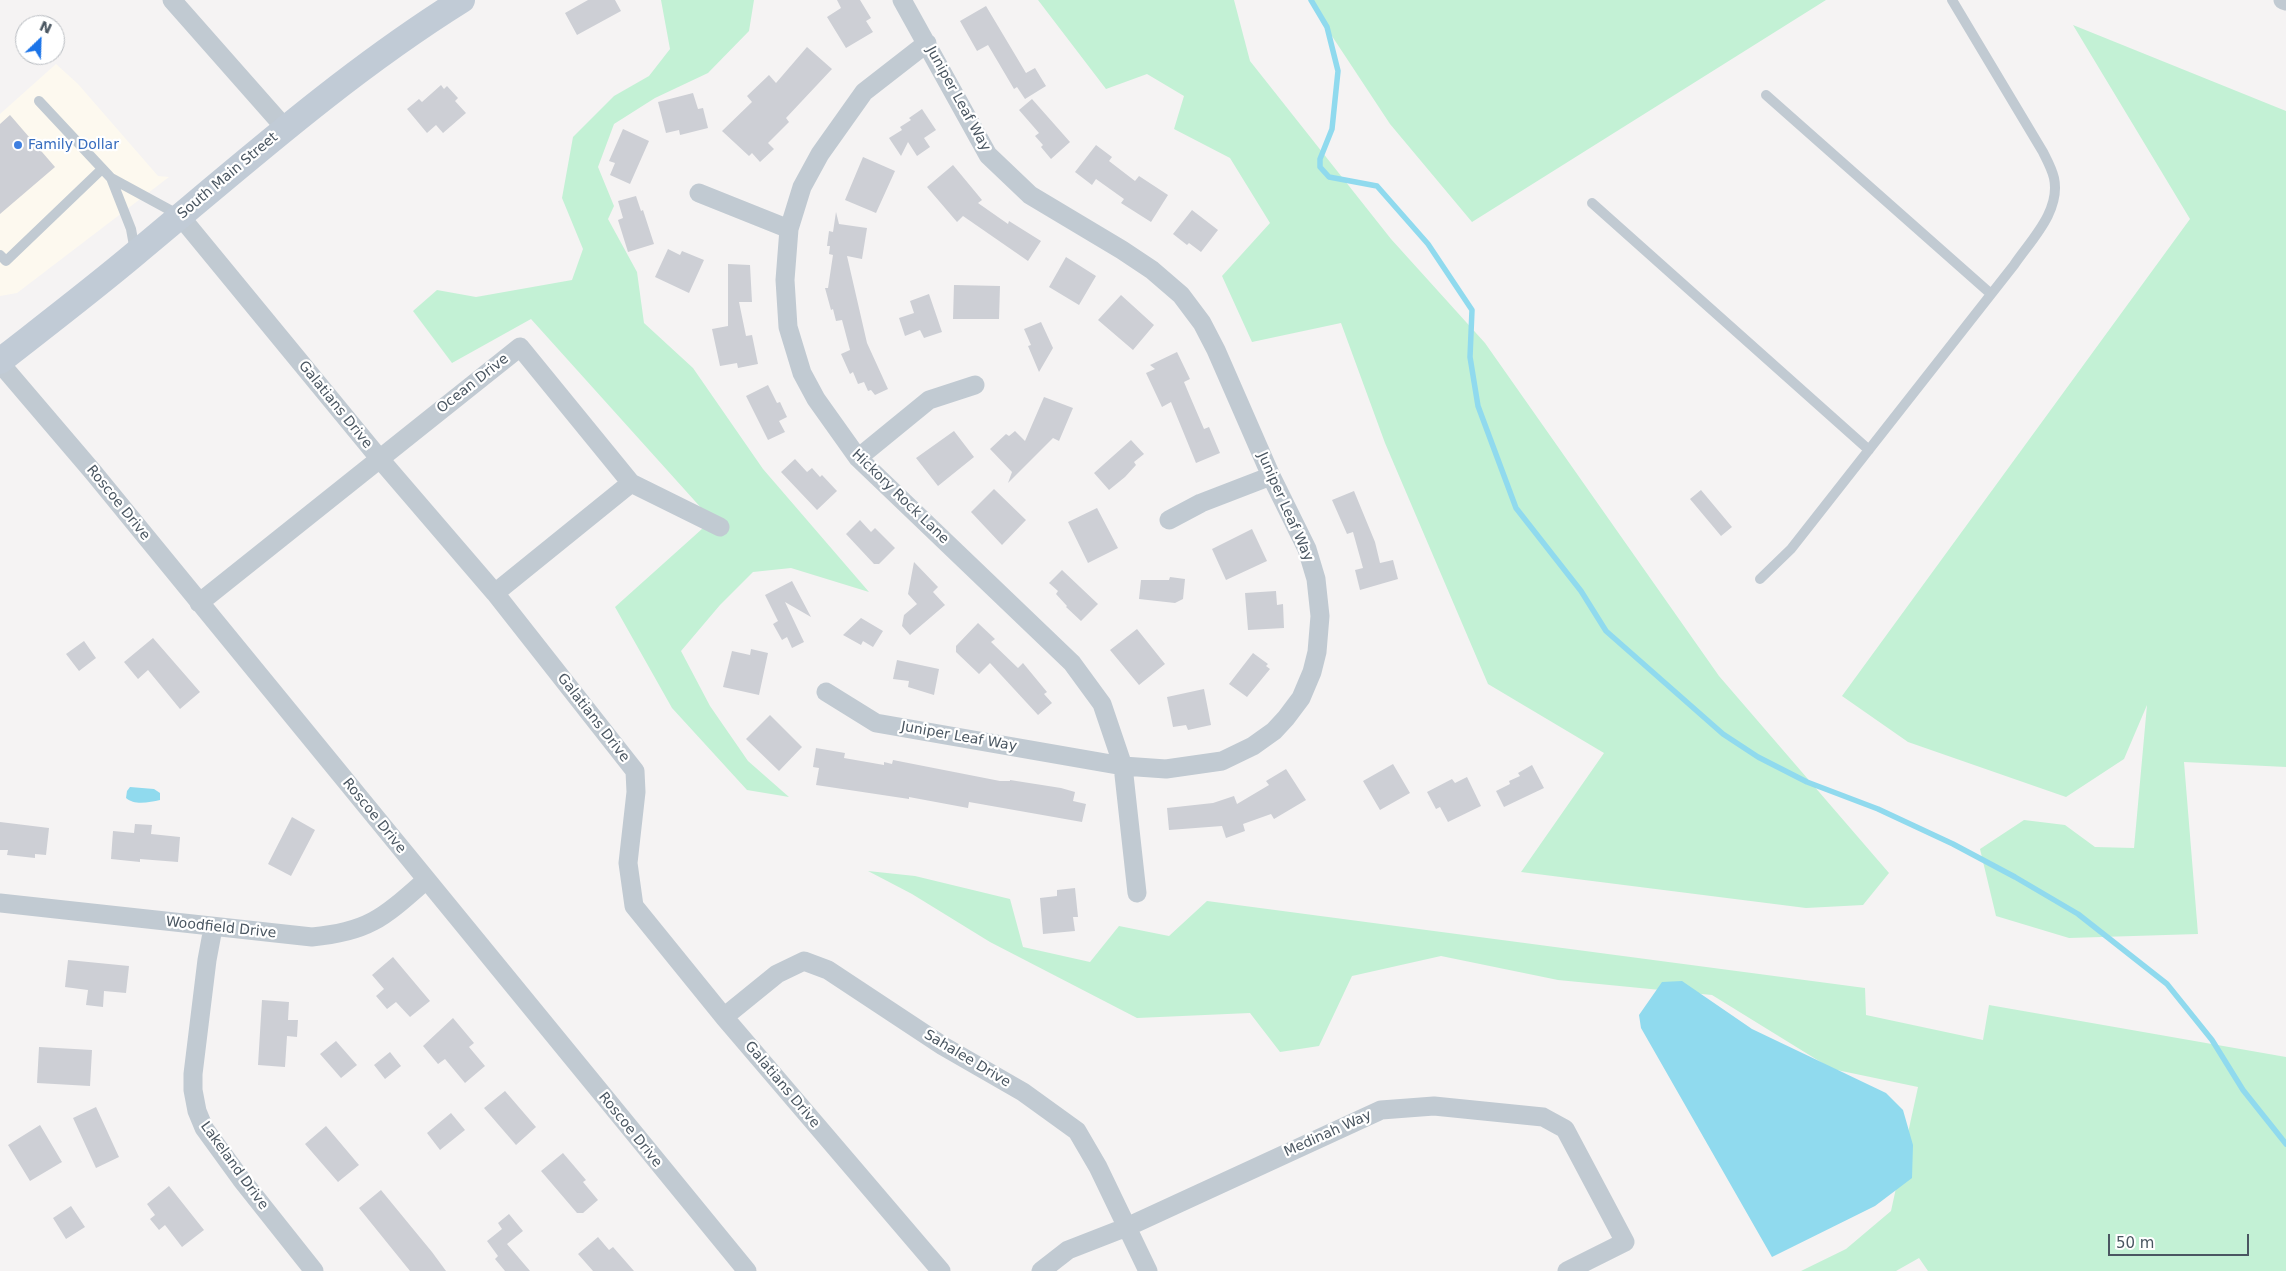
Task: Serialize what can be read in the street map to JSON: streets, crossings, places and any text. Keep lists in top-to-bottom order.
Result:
{
  "streets": {
    "main road": ["South Main Street"],
    "street": [
      "Juniper Leaf Way",
      "Ocean Drive",
      "Galatians Drive",
      "Hickory Rock Lane",
      "Roscoe Drive",
      "Woodfield Drive",
      "Sahalee Drive",
      "Medinah Way",
      "Lakeland Drive"
    ]
  },
  "crossings": [
    ["Juniper Leaf Way", "Hickory Rock Lane"],
    ["South Main Street", "Galatians Drive"],
    ["South Main Street", "Roscoe Drive"],
    ["Ocean Drive", "Galatians Drive"],
    ["Ocean Drive", "Roscoe Drive"],
    ["Galatians Drive", "Sahalee Drive"],
    ["Roscoe Drive", "Woodfield Drive"],
    ["Woodfield Drive", "Lakeland Drive"],
    ["Sahalee Drive", "Medinah Way"]
  ],
  "places": ["Family Dollar"],
  "scale_bar": "50 m",
  "north": "top right"
}
